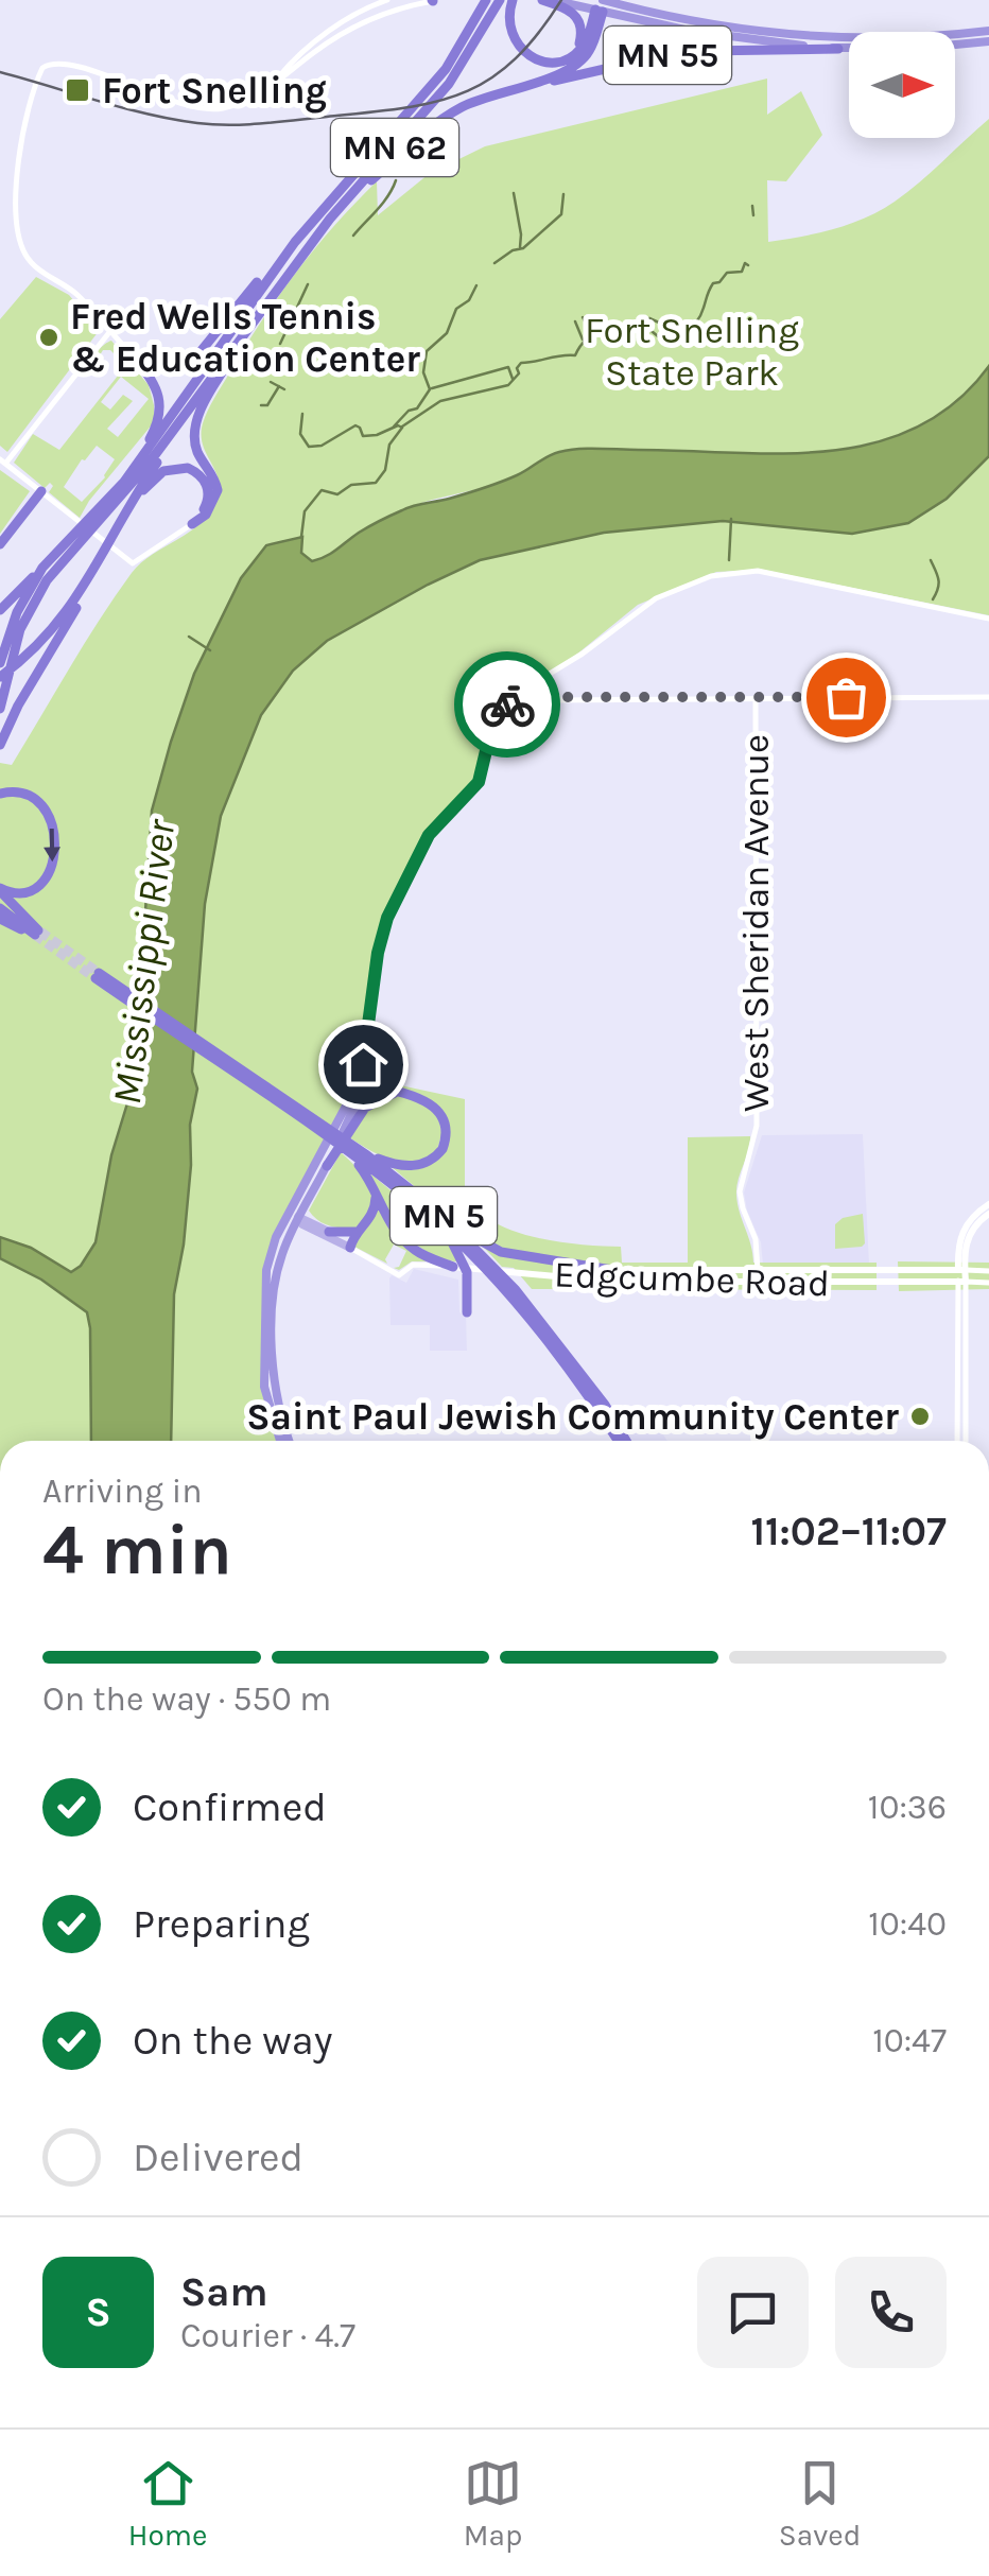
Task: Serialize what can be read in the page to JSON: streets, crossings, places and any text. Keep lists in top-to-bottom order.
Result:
{
  "streets": {
    "highway": ["MN 55", "MN 62", "MN 5"],
    "main road": ["Edgcumbe Road"],
    "street": ["West Sheridan Avenue"]
  },
  "crossings": [
    ["MN 55", "MN 62"],
    ["West Sheridan Avenue", "Edgcumbe Road"]
  ],
  "water": ["Mississippi River"],
  "parks": ["Fort Snelling State Park"],
  "places": {
    "transit": ["Fort Snelling"],
    "other": ["Fred Wells Tennis & Education Center", "Saint Paul Jewish Community Center"]
  },
  "north": "right",
  "page": {
    "heading": ["4 min", "Arriving in", "11:02–11:07"],
    "panel": ["Sam", "Courier · 4.7"],
    "bar": "On the way · 550 m",
    "list": [
      ["Confirmed", "10:36"],
      ["Preparing", "10:40"],
      ["On the way", "10:47"],
      "Delivered"
    ],
    "round": "S",
    "tabs": ["Home", "Map", "Saved"]
  }
}
